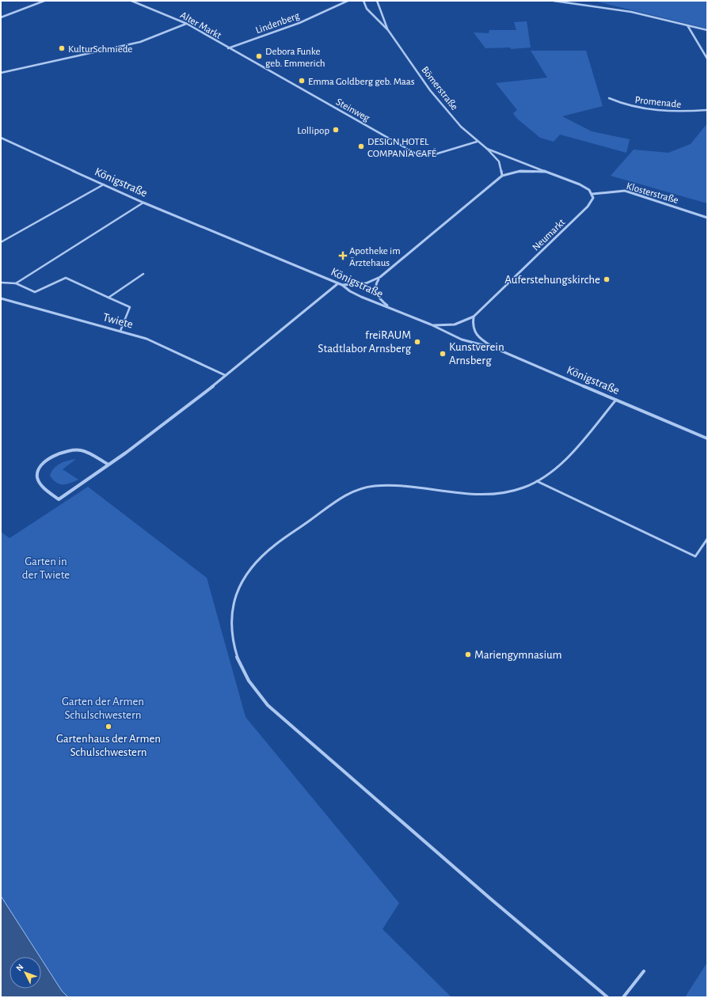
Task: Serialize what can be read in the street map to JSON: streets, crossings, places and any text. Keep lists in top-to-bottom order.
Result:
{
  "streets": {
    "street": [
      "Lindenberg",
      "Alter Markt",
      "Bömerstraße",
      "Promenade",
      "Steinweg",
      "Königstraße",
      "Klosterstraße",
      "Neumarkt",
      "Twiete"
    ]
  },
  "crossings": [
    ["Lindenberg", "Alter Markt"],
    ["Lindenberg", "Steinweg"],
    ["Alter Markt", "Steinweg"],
    ["Bömerstraße", "Steinweg"],
    ["Königstraße", "Neumarkt"],
    ["Klosterstraße", "Neumarkt"]
  ],
  "parks": ["Garten in der Twiete", "Garten der Armen Schulschwestern"],
  "places": {
    "other": [
      "KulturSchmiede",
      "Debora Funke geb. Emmerich",
      "Emma Goldberg geb. Maas",
      "Lollipop",
      "DESIGN HOTEL COMPANÍA CAFÉ",
      "Auferstehungskirche",
      "freiRAUM Stadtlabor Arnsberg",
      "Kunstverein Arnsberg",
      "Mariengymnasium",
      "Gartenhaus der Armen Schulschwestern"
    ],
    "health": ["Apotheke im Ärztehaus"]
  },
  "north": "top left"
}
